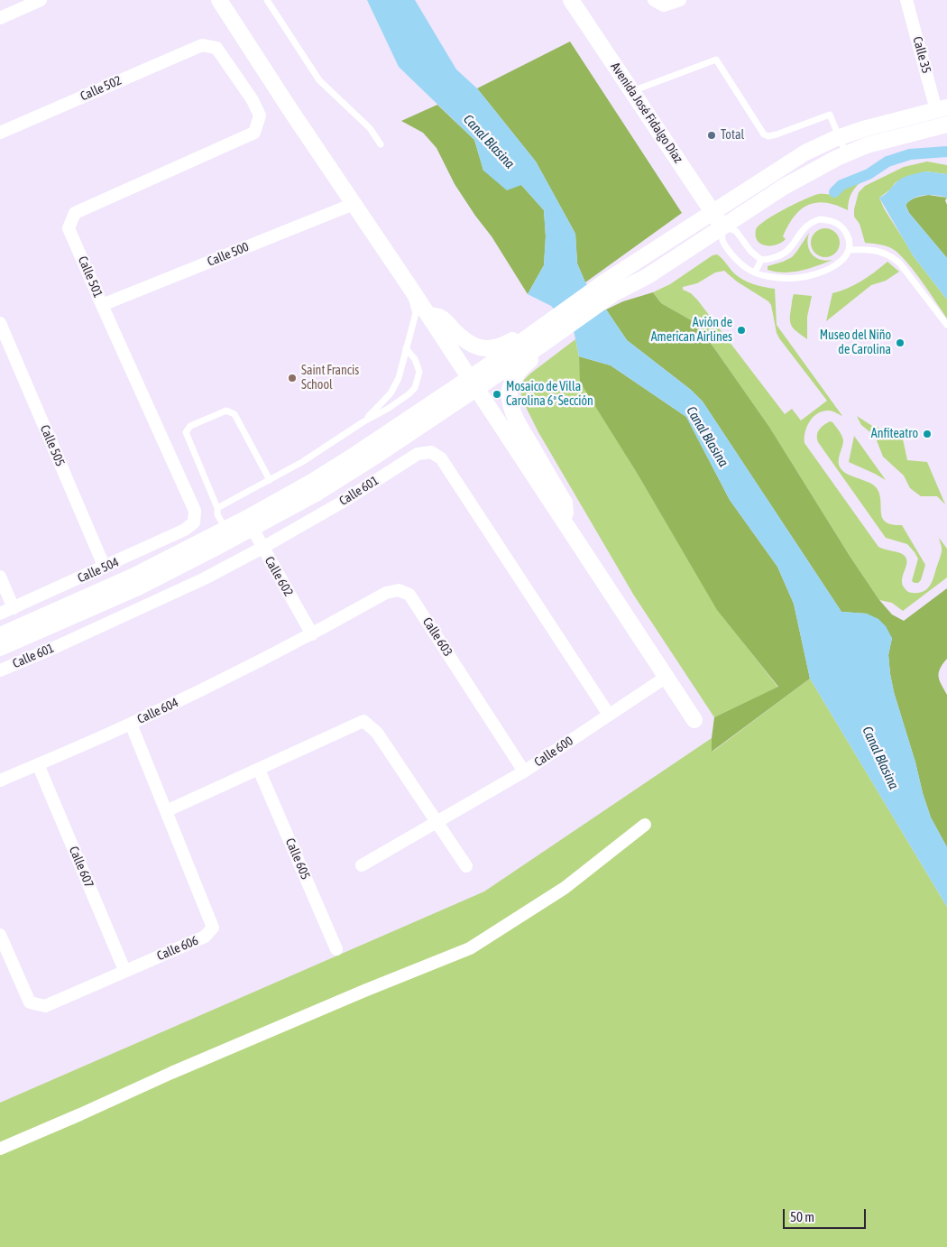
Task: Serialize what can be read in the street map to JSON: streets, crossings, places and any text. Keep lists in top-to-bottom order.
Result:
{
  "streets": {
    "street": [
      "Calle 35",
      "Calle 502",
      "Avenida José Fidalgo Díaz",
      "Calle 500",
      "Calle 501",
      "Calle 505",
      "Calle 601",
      "Calle 504",
      "Calle 602",
      "Calle 603",
      "Calle 604",
      "Calle 600",
      "Calle 605",
      "Calle 607",
      "Calle 606"
    ]
  },
  "crossings": [
    ["Calle 502", "Calle 501"],
    ["Calle 500", "Calle 501"],
    ["Calle 501", "Calle 504"],
    ["Calle 505", "Calle 504"],
    ["Calle 601", "Calle 602"],
    ["Calle 601", "Calle 600"],
    ["Calle 602", "Calle 603"],
    ["Calle 602", "Calle 604"],
    ["Calle 603", "Calle 604"],
    ["Calle 603", "Calle 600"],
    ["Calle 604", "Calle 607"],
    ["Calle 604", "Calle 606"],
    ["Calle 607", "Calle 606"]
  ],
  "water": ["Canal Blasina"],
  "places": [
    "Total",
    "Avión de American Airlines",
    "Museo del Niño de Carolina",
    "Saint Francis School",
    "Mosaico de Villa Carolina 6ª Sección",
    "Anfiteatro"
  ],
  "scale_bar": "50 m"
}
